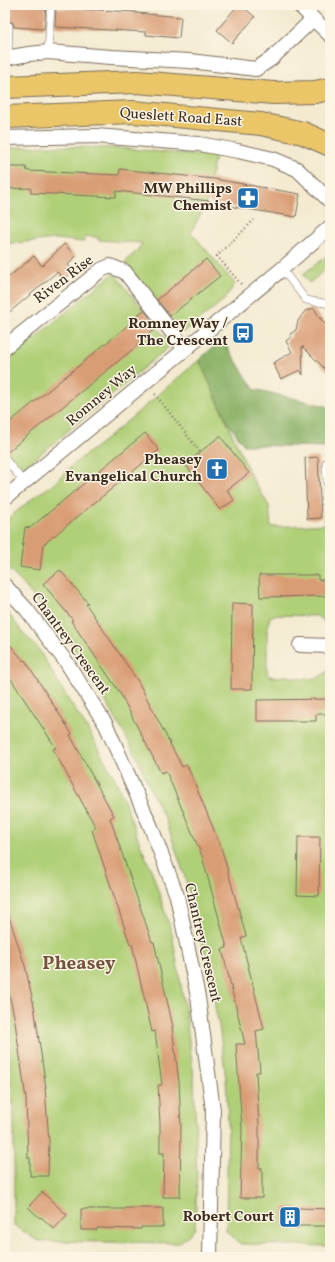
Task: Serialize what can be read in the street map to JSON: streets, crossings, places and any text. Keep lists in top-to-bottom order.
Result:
{
  "streets": {
    "highway": ["Queslett Road East"],
    "street": ["Riven Rise", "Romney Way", "Chantrey Crescent"]
  },
  "crossings": [
    ["Riven Rise", "Romney Way"]
  ],
  "districts": ["Pheasey"],
  "places": {
    "pharmacy": ["MW Phillips Chemist"],
    "bus stop": ["Romney Way / The Crescent"],
    "church": ["Pheasey Evangelical Church"],
    "building": ["Robert Court"]
  }
}
